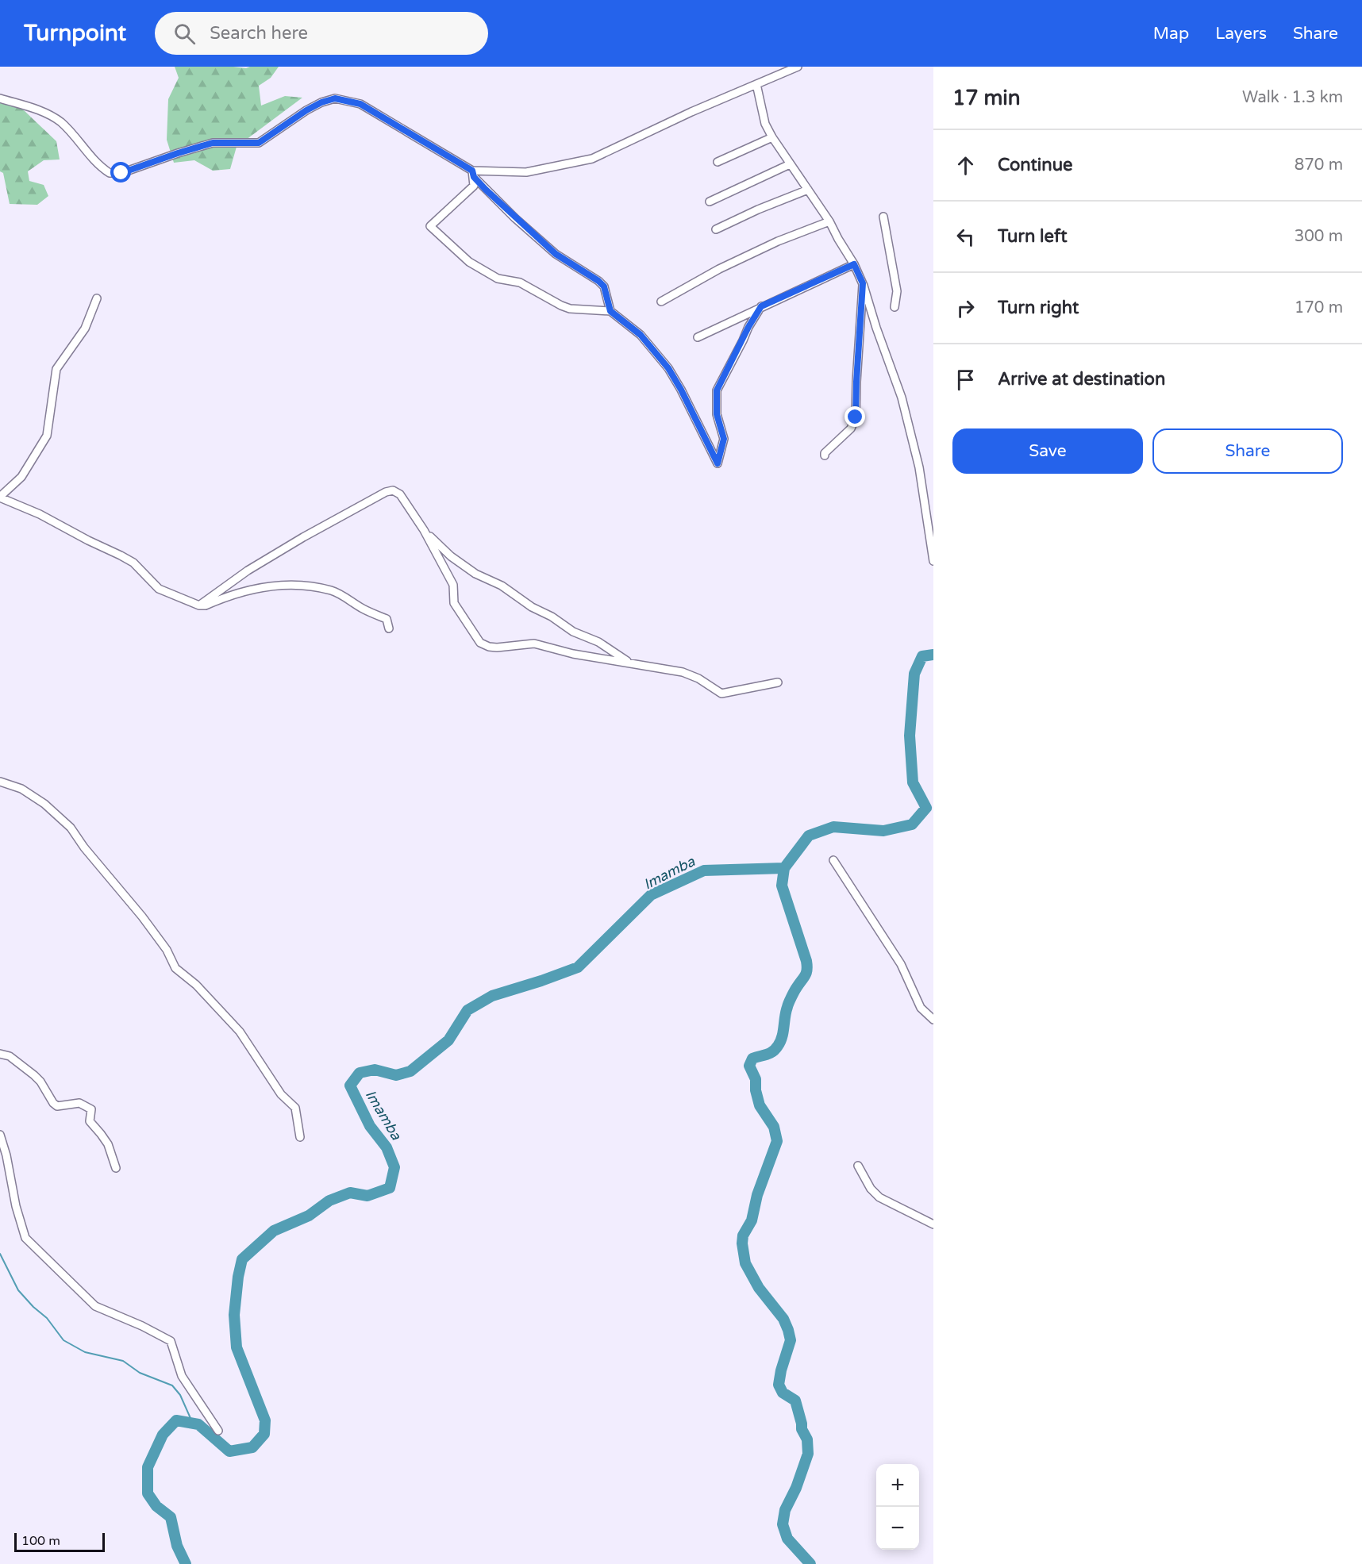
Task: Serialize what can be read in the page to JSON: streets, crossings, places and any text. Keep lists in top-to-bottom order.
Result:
{
  "water": ["Imamba"],
  "scale_bar": "100 m",
  "page": {
    "header": "Turnpoint",
    "search": "Search here",
    "nav": ["Map", "Layers", "Share"],
    "heading": ["17 min", "Walk · 1.3 km"],
    "list": [
      ["Continue", "870 m"],
      ["Turn left", "300 m"],
      ["Turn right", "170 m"],
      "Arrive at destination"
    ],
    "buttons": ["Save", "Share"],
    "map_buttons": ["+", "−"],
    "scale": "100 m"
  }
}
